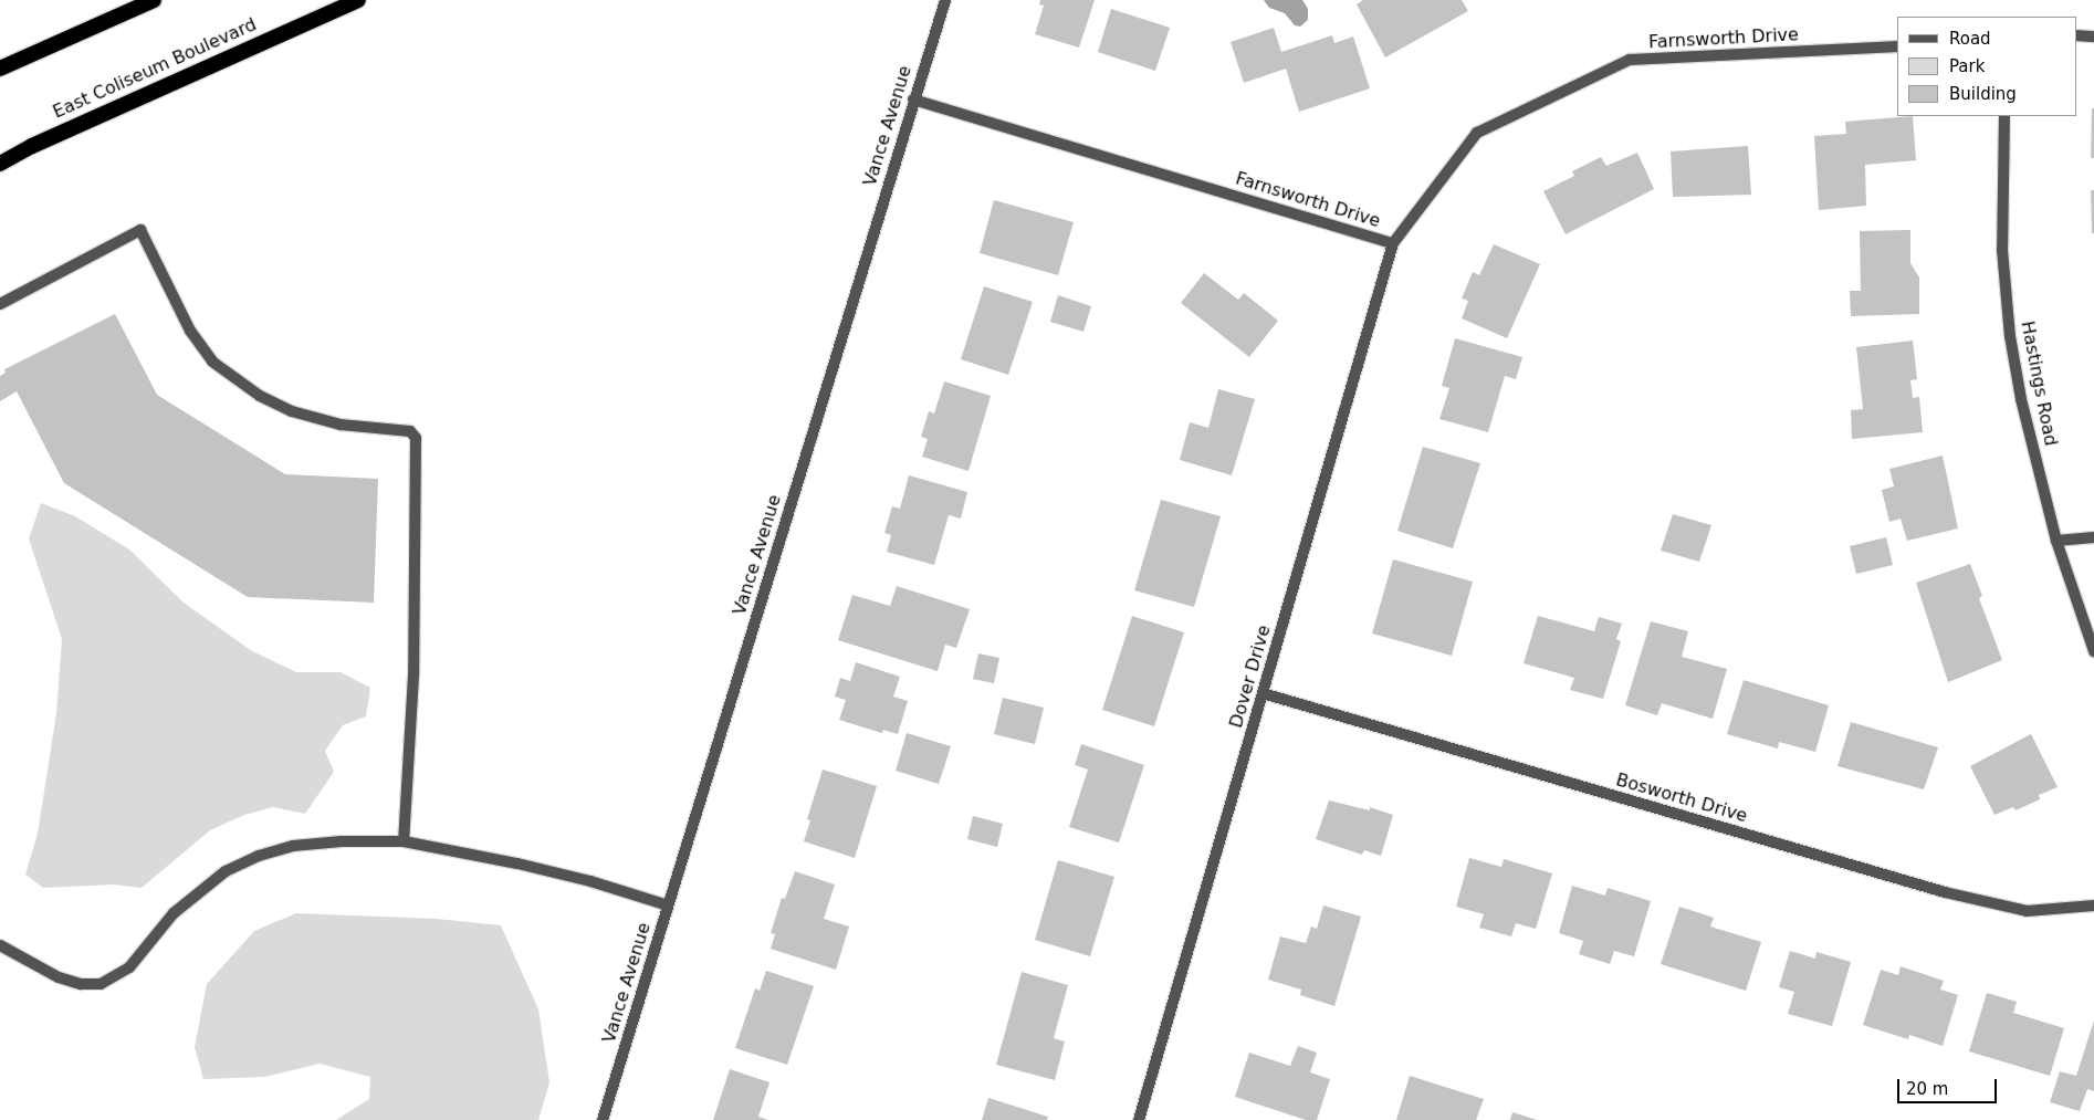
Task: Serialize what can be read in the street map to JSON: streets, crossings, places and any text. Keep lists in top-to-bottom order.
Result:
{
  "streets": {
    "highway": ["East Coliseum Boulevard"],
    "street": [
      "Farnsworth Drive",
      "Vance Avenue",
      "Hastings Road",
      "Dover Drive",
      "Bosworth Drive"
    ]
  },
  "crossings": [
    ["Farnsworth Drive", "Vance Avenue"],
    ["Farnsworth Drive", "Dover Drive"],
    ["Dover Drive", "Bosworth Drive"]
  ],
  "legend": ["Road", "Park", "Building"],
  "scale_bar": "20 m"
}
